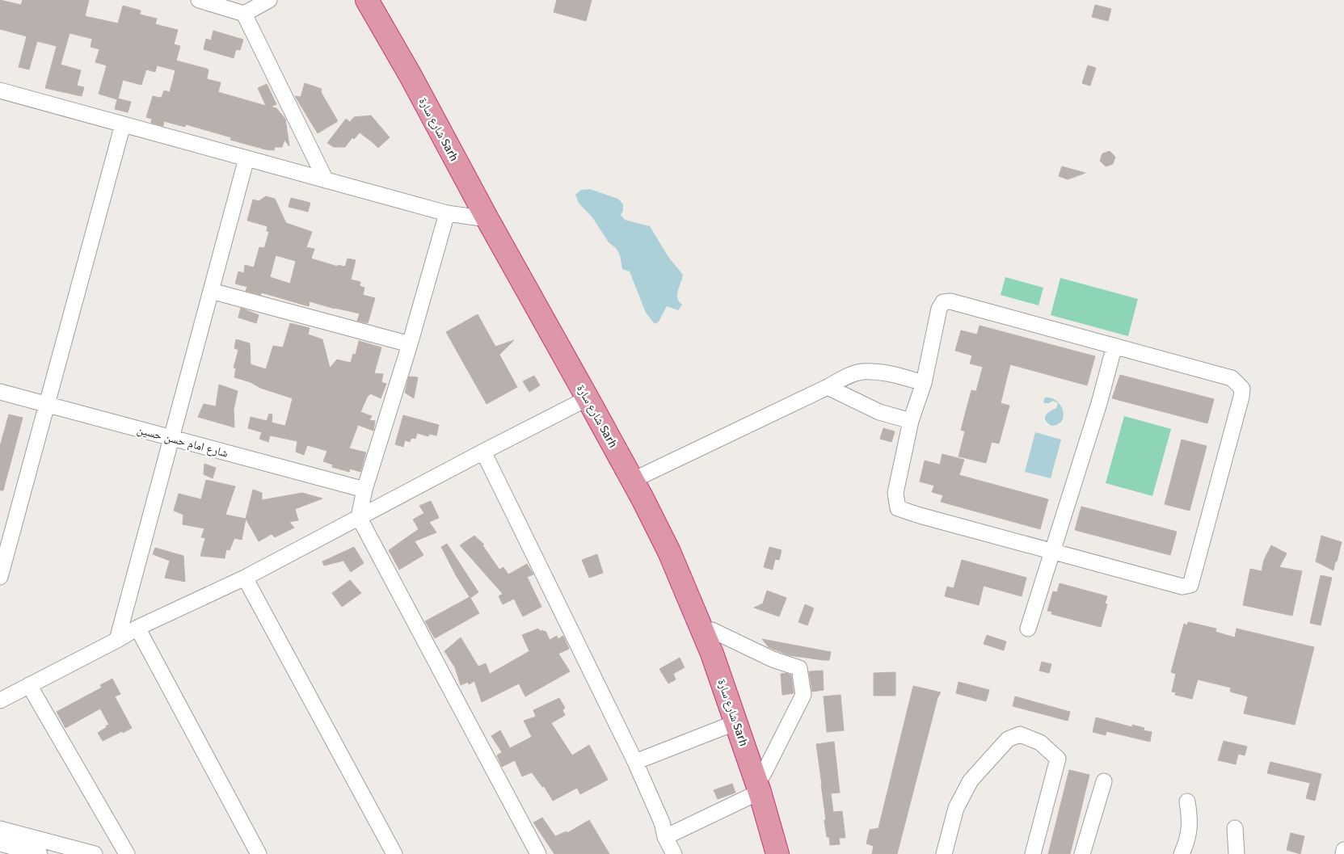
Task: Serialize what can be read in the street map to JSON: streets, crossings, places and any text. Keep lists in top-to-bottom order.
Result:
{
  "streets": {
    "highway": ["شارع سارة Sarh"],
    "street": ["شارع امام حسن حسين"]
  }
}
